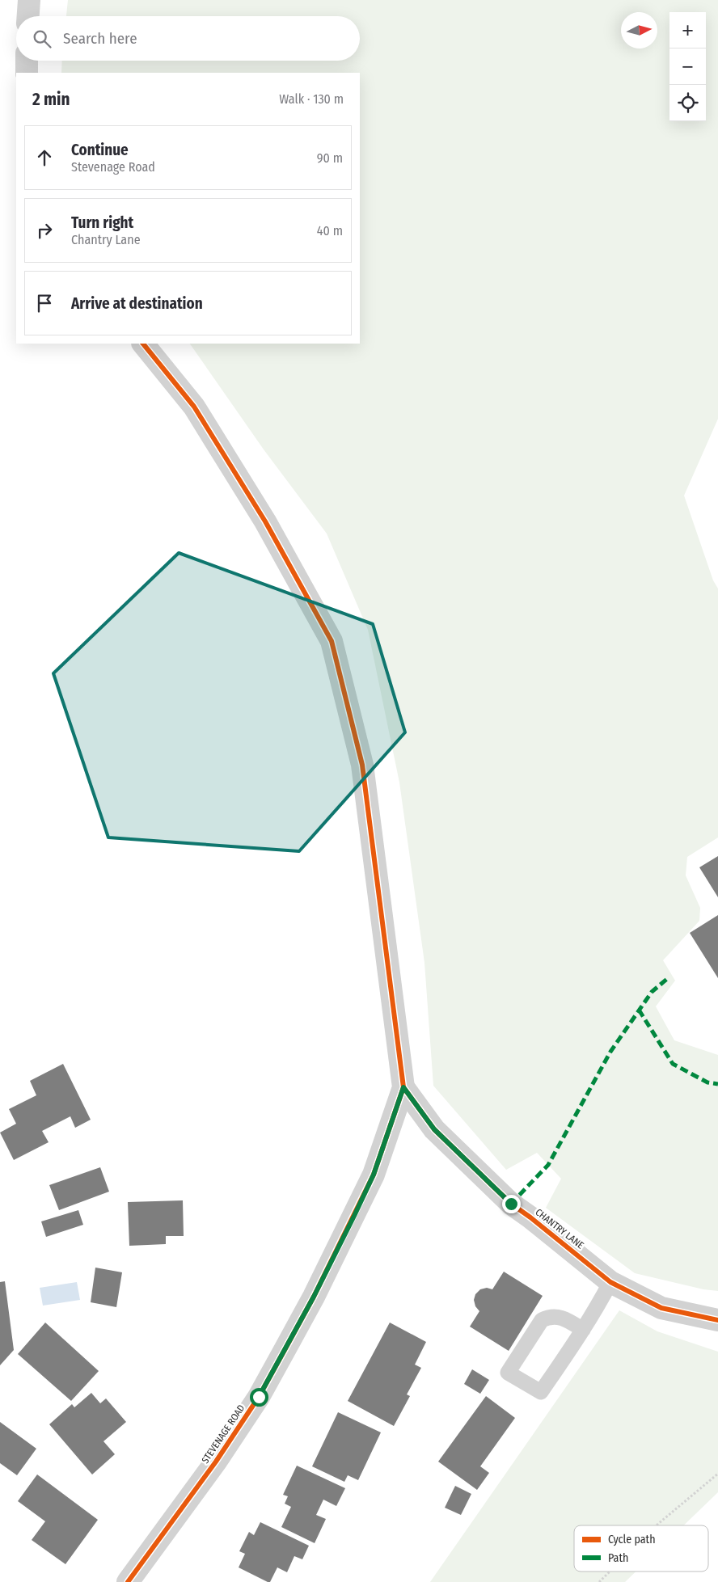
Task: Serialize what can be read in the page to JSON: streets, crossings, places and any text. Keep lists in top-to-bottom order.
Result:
{
  "streets": {
    "street": ["CHANTRY LANE", "STEVENAGE ROAD"]
  },
  "crossings": [
    ["CHANTRY LANE", "STEVENAGE ROAD"]
  ],
  "legend": ["Cycle path", "Path"],
  "north": "right",
  "page": {
    "map_buttons": ["+", "−"],
    "search": "Search here",
    "heading": ["2 min", "Walk · 130 m"],
    "list": [
      ["Continue", "Stevenage Road", "90 m"],
      ["Turn right", "Chantry Lane", "40 m"],
      "Arrive at destination"
    ]
  }
}
